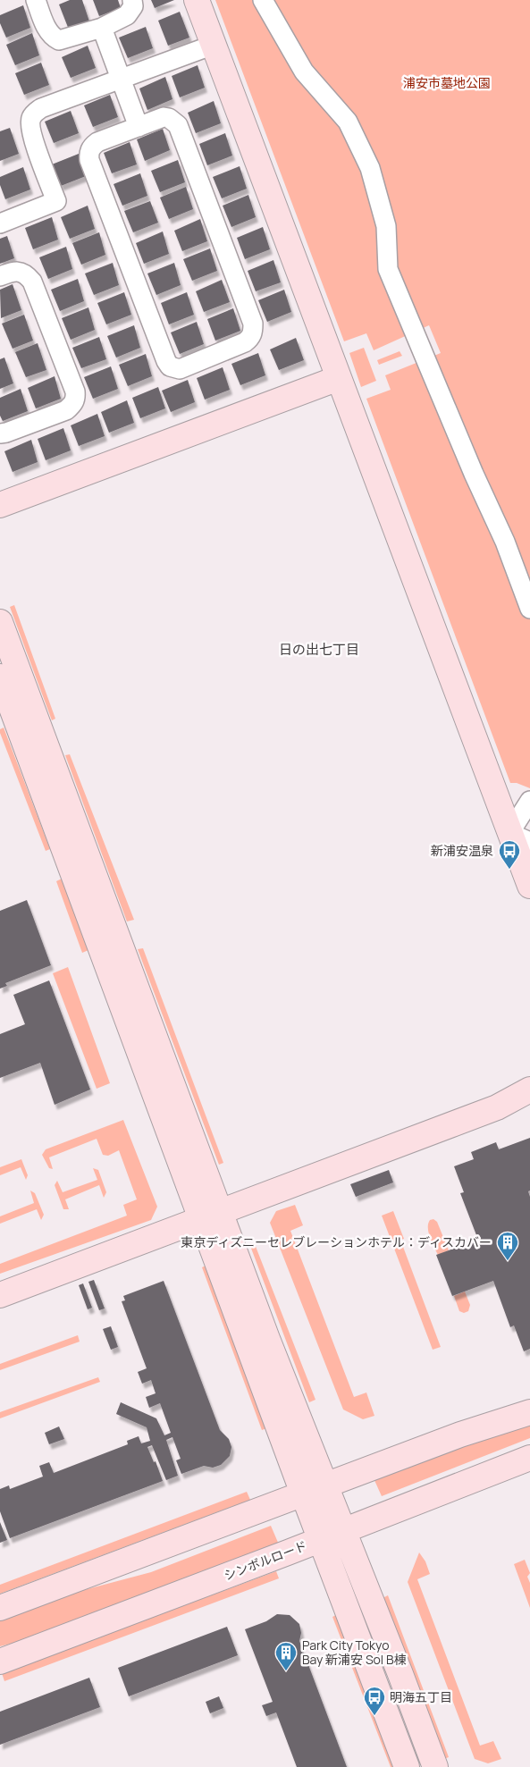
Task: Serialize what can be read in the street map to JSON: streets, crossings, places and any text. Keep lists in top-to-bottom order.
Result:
{
  "streets": {
    "street": ["シンボルロード"]
  },
  "districts": ["日の出七丁目"],
  "parks": ["浦安市墓地公園"],
  "places": {
    "bus stop": ["新浦安温泉", "明海五丁目"],
    "building": ["東京ディズニーセレブレーションホテル：ディスカバー", "Park City Tokyo Bay 新浦安 Sol B棟"]
  }
}
